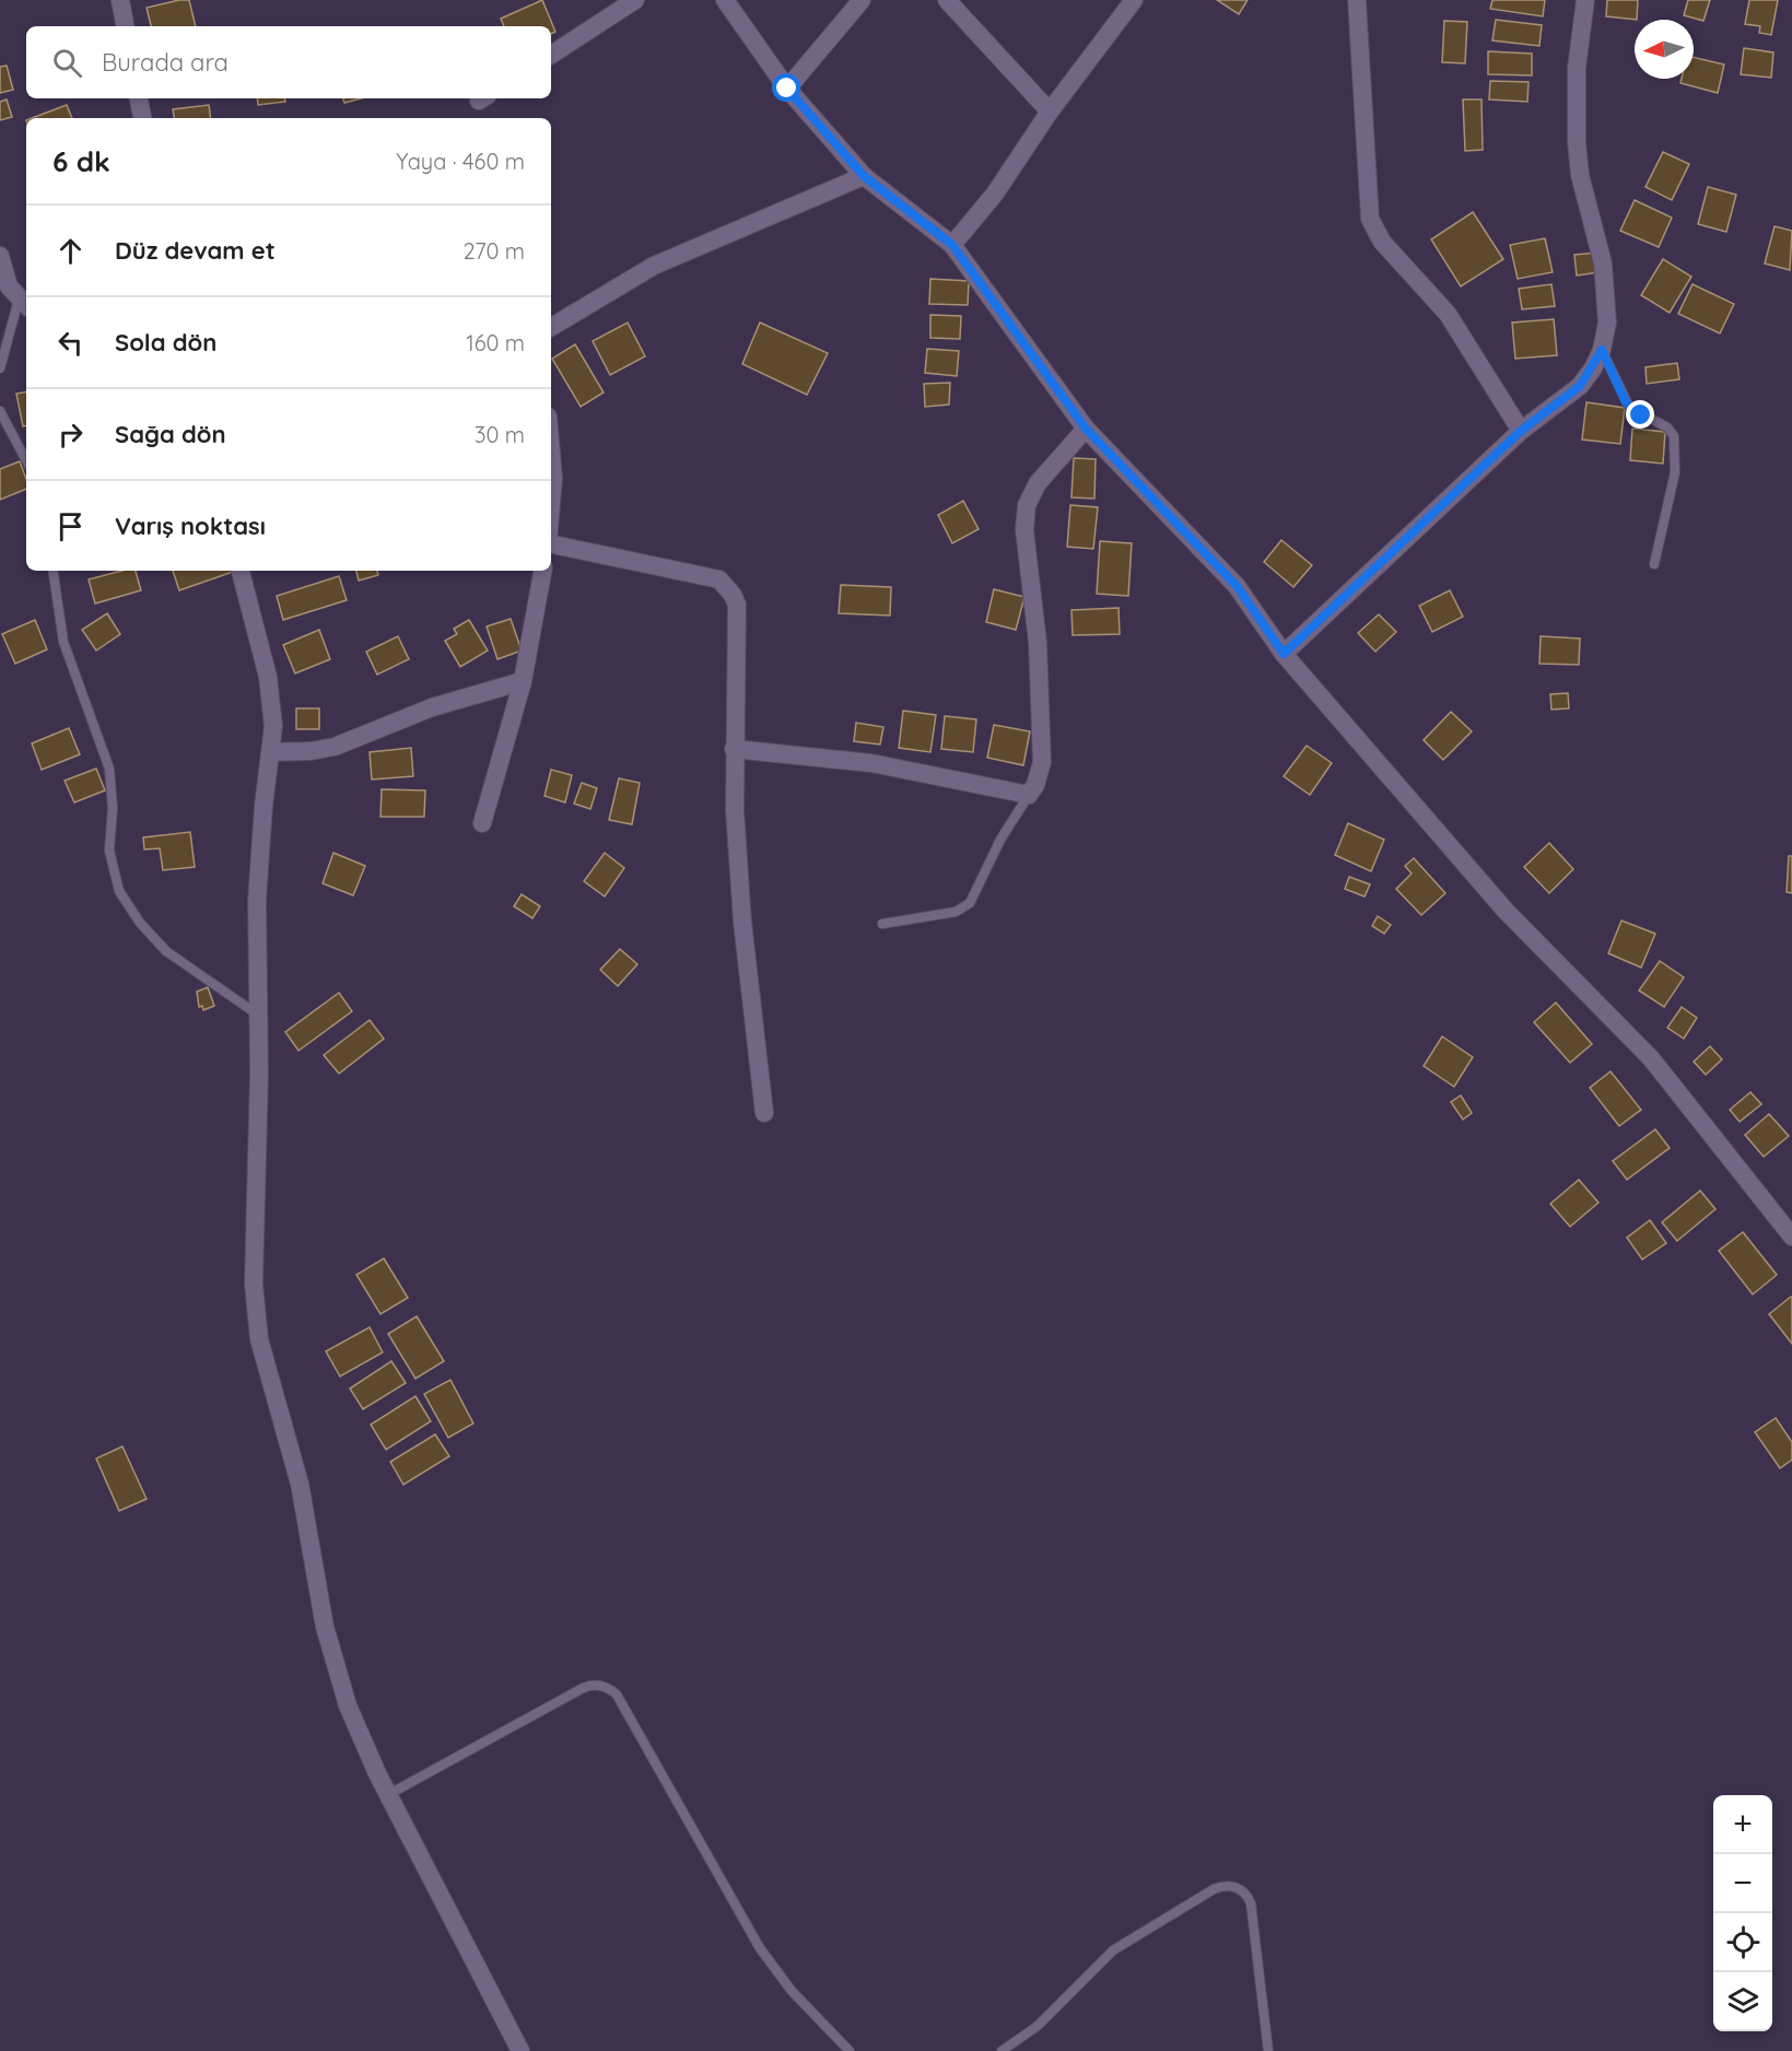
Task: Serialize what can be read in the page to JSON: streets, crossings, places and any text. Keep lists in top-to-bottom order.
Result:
{
  "north": "left",
  "page": {
    "search": "Burada ara",
    "heading": ["6 dk", "Yaya · 460 m"],
    "list": [
      ["Düz devam et", "270 m"],
      ["Sola dön", "160 m"],
      ["Sağa dön", "30 m"],
      "Varış noktası"
    ],
    "map_buttons": ["+", "−"]
  }
}
